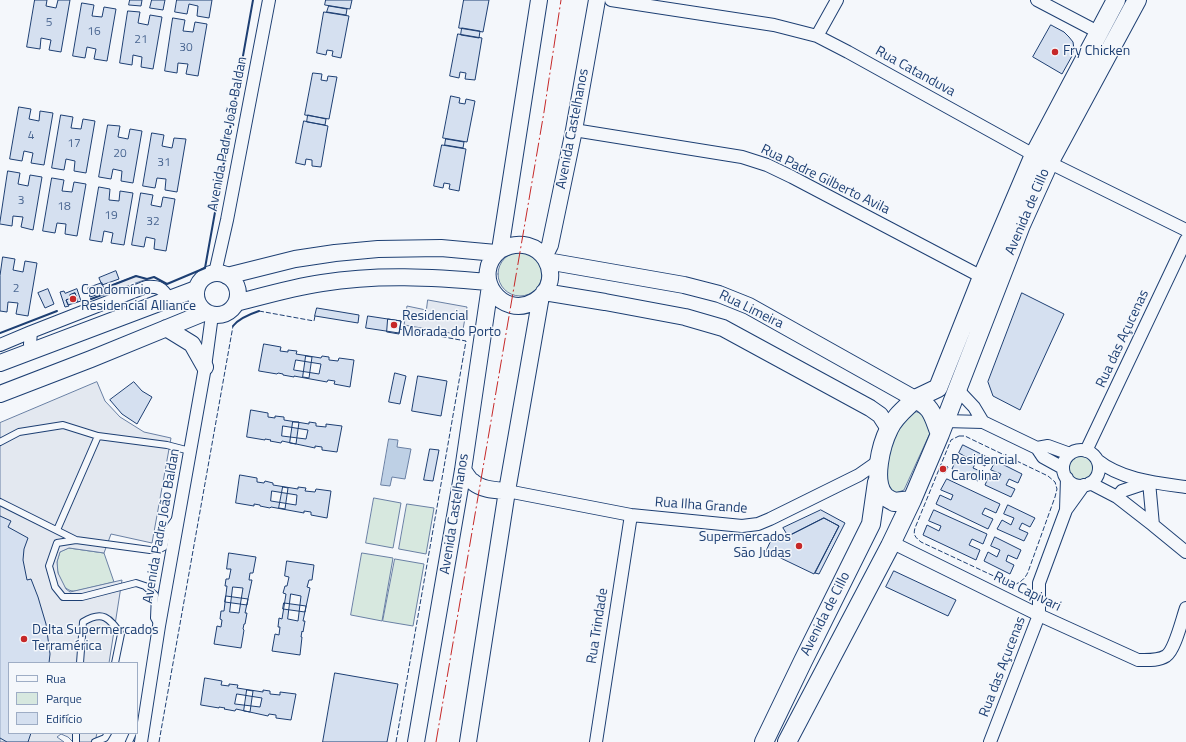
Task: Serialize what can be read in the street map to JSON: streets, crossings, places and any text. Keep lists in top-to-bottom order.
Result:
{
  "streets": {
    "main road": ["Avenida de Cillo"],
    "street": [
      "Rua Catanduva",
      "Avenida Castelhanos",
      "Avenida Padre João Baldan",
      "Rua Padre Gilberto Avila",
      "Rua Limeira",
      "Rua das Açucenas",
      "Rua Ilha Grande",
      "Rua Capivari",
      "Rua Trindade"
    ]
  },
  "crossings": [
    ["Rua Catanduva", "Avenida de Cillo"],
    ["Avenida Castelhanos", "Rua Padre Gilberto Avila"],
    ["Avenida Castelhanos", "Rua Limeira"],
    ["Rua Padre Gilberto Avila", "Avenida de Cillo"],
    ["Avenida de Cillo", "Rua Limeira"],
    ["Avenida de Cillo", "Rua Ilha Grande"],
    ["Avenida de Cillo", "Rua Capivari"],
    ["Rua das Açucenas", "Rua Capivari"],
    ["Rua Ilha Grande", "Rua Trindade"]
  ],
  "places": [
    "Fry Chicken",
    "Condomínio Residencial Alliance",
    "Residencial Morada do Porto",
    "Residencial Carolina",
    "Supermercados São Judas",
    "Delta Supermercados Terramérica"
  ],
  "house_numbers": [
    "5",
    "16",
    "21",
    "30",
    "4",
    "17",
    "20",
    "31",
    "3",
    "18",
    "19",
    "32",
    "2"
  ],
  "legend": ["Rua", "Parque", "Edifício"]
}
